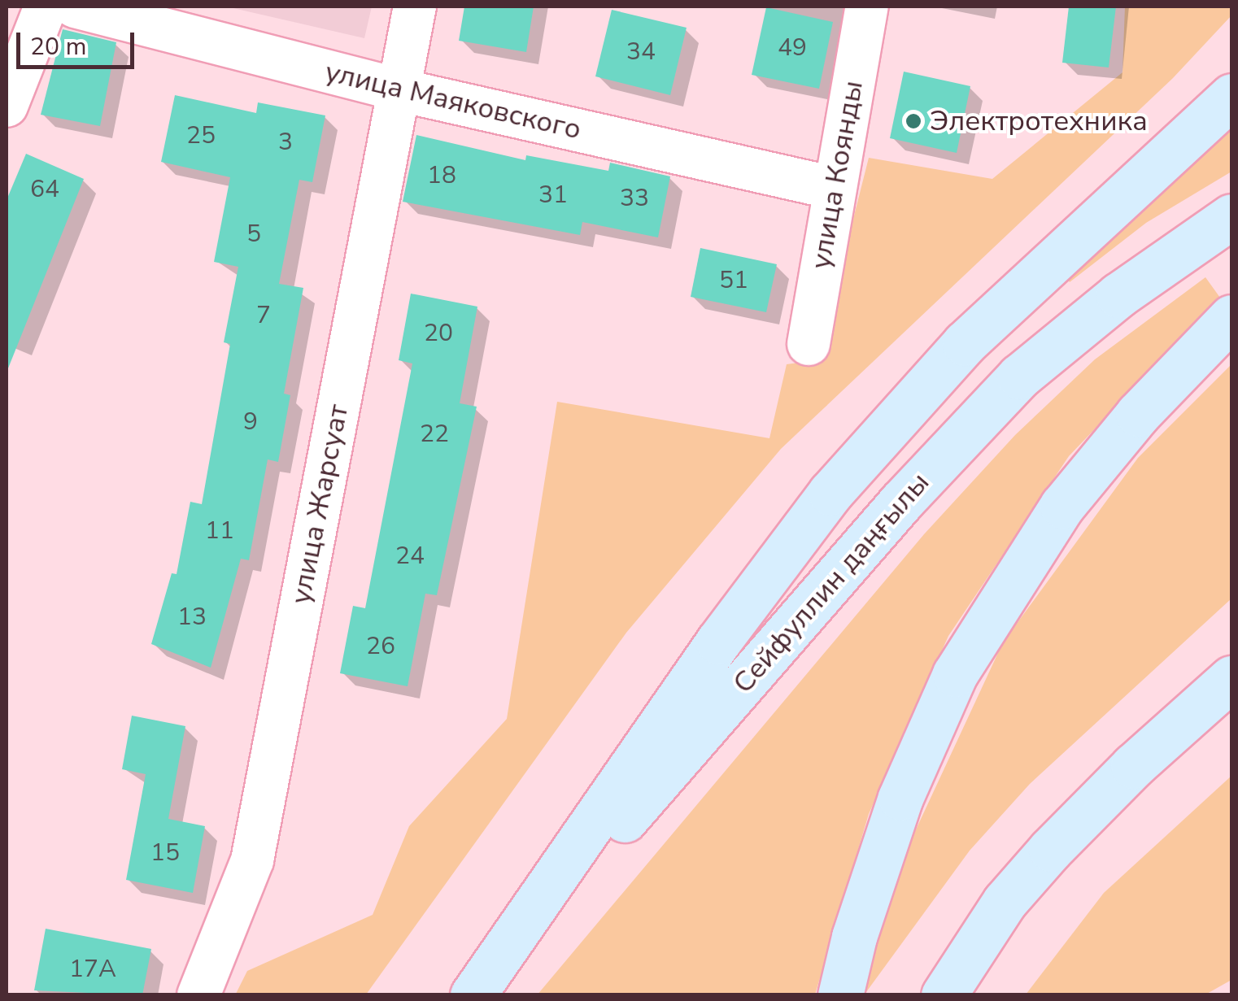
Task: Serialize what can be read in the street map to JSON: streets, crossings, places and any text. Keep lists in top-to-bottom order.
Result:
{
  "streets": {
    "main road": ["Сейфуллин даңғылы"],
    "street": ["улица Маяковского", "улица Коянды", "улица Жарсуат"]
  },
  "crossings": [
    ["улица Маяковского", "улица Коянды"],
    ["улица Маяковского", "улица Жарсуат"]
  ],
  "places": ["Электротехника"],
  "house_numbers": [
    "49",
    "34",
    "25",
    "3",
    "18",
    "64",
    "31",
    "33",
    "5",
    "51",
    "7",
    "20",
    "9",
    "22",
    "11",
    "24",
    "13",
    "26",
    "15",
    "17А"
  ],
  "scale_bar": "20 m"
}
